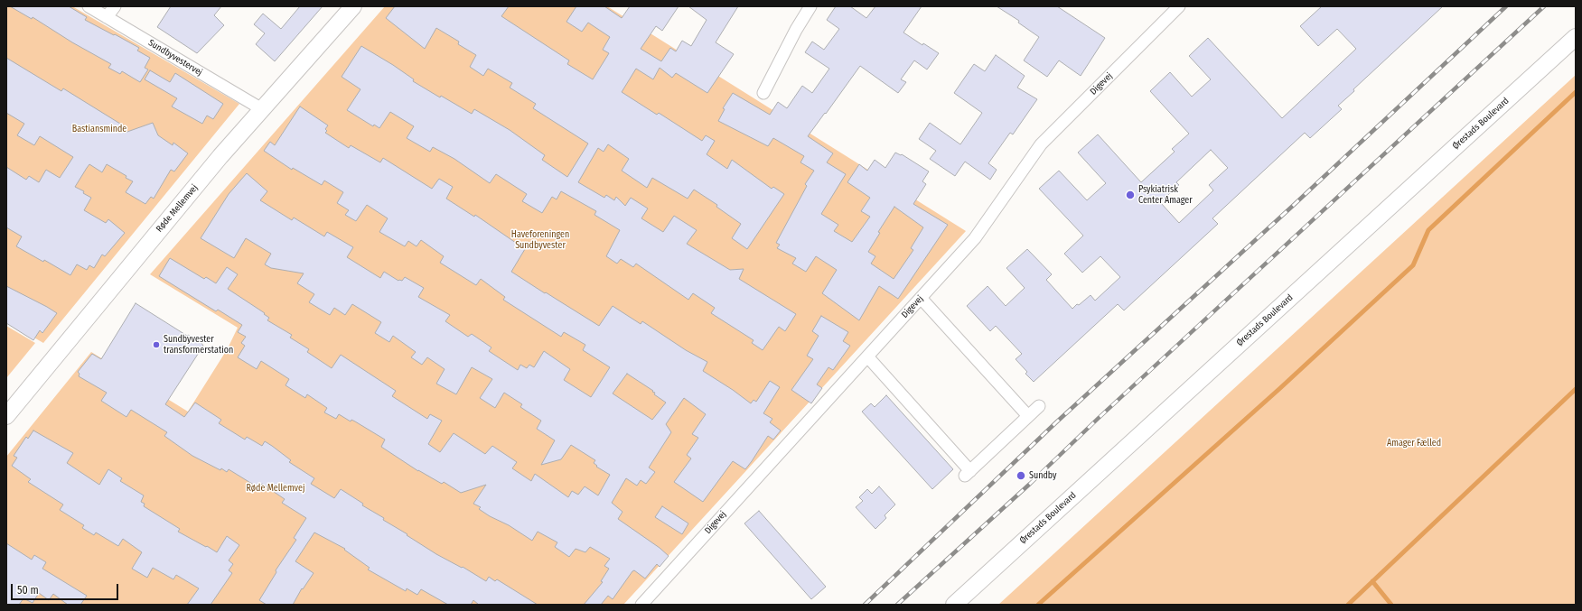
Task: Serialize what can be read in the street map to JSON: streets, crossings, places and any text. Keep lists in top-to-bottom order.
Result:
{
  "streets": {
    "street": [
      "Sundbyvestervej",
      "Digevej",
      "Ørestads Boulevard",
      "Røde Mellemvej"
    ]
  },
  "crossings": [
    ["Sundbyvestervej", "Røde Mellemvej"]
  ],
  "parks": [
    "Bastiansminde",
    "Haveforeningen Sundbyvester",
    "Amager Fælled",
    "Røde Mellemvej"
  ],
  "places": ["Psykiatrisk Center Amager", "Sundbyvester transformerstation", "Sundby"],
  "scale_bar": "50 m"
}
